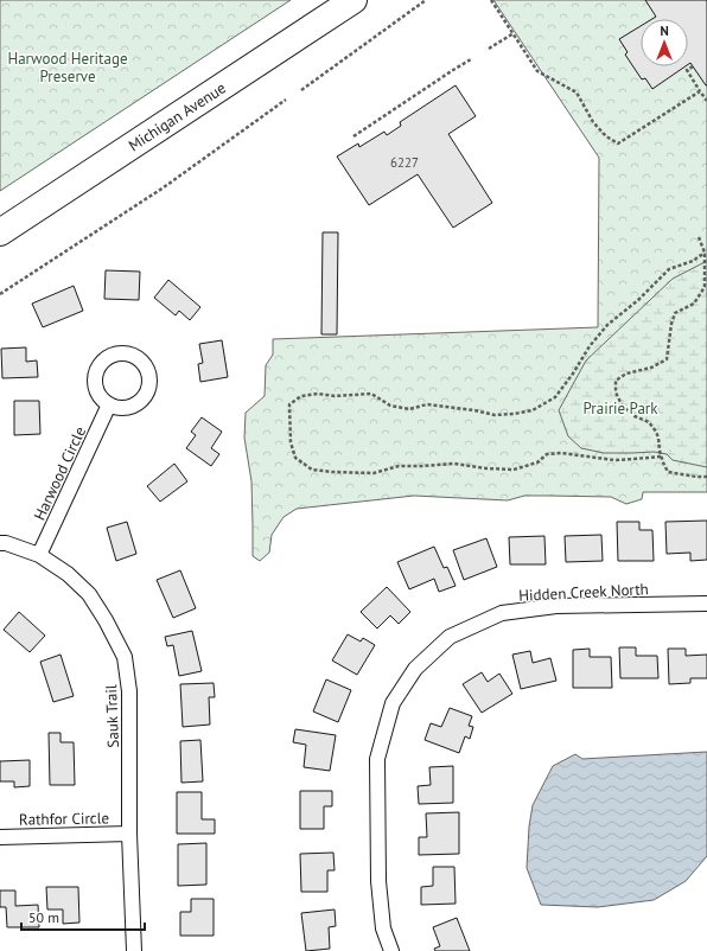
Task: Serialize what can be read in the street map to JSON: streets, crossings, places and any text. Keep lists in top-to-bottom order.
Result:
{
  "streets": {
    "highway": ["Michigan Avenue"],
    "street": [
      "Harwood Circle",
      "Hidden Creek North",
      "Sauk Trail",
      "Rathfor Circle"
    ]
  },
  "crossings": [
    ["Harwood Circle", "Sauk Trail"],
    ["Sauk Trail", "Rathfor Circle"]
  ],
  "parks": ["Harwood Heritage Preserve", "Prairie Park"],
  "house_numbers": ["6227"],
  "scale_bar": "50 m",
  "north": "top"
}
